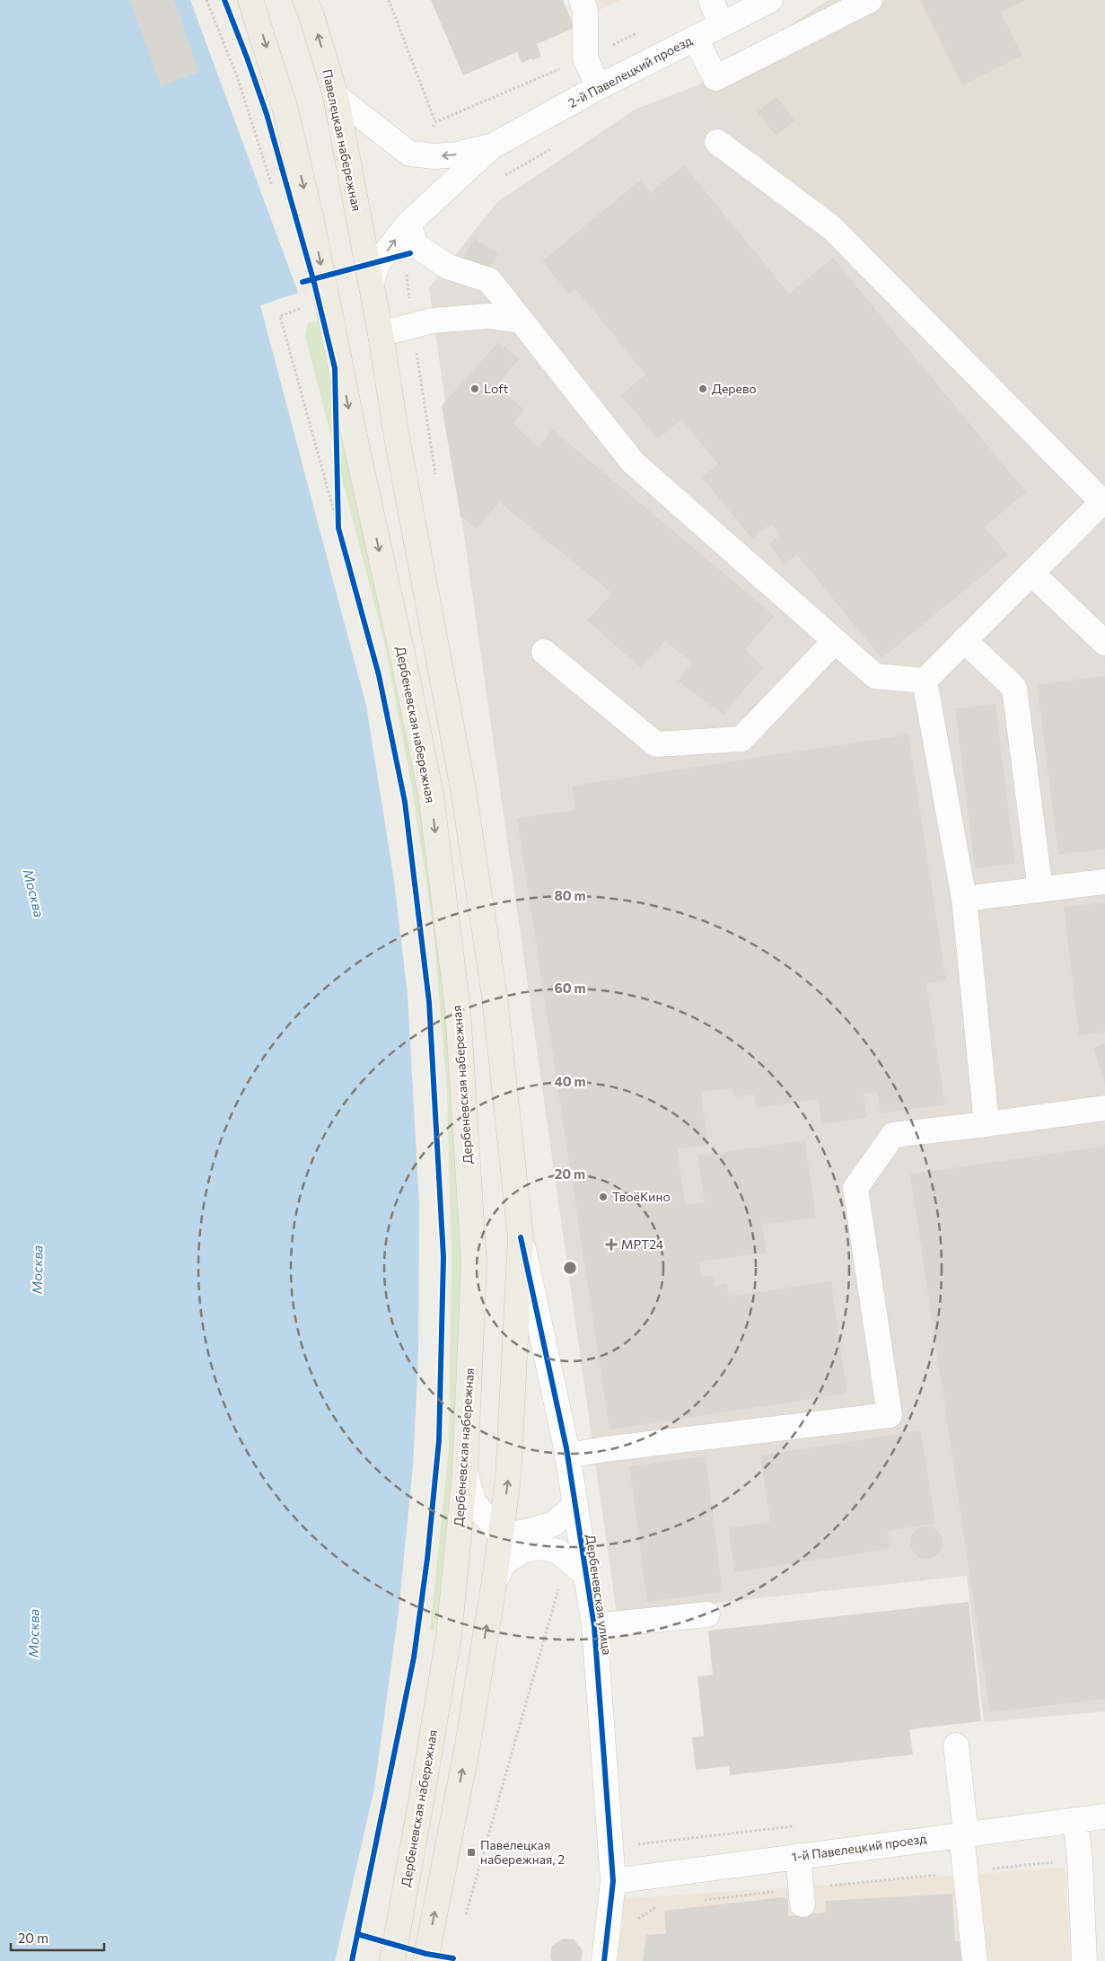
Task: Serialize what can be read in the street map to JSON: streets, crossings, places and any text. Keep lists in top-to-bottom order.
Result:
{
  "streets": {
    "main road": ["Павелецкая набережная", "Дербеневская набережная"],
    "street": ["2-й Павелецкий проезд", "Дербеневская улица", "1-й Павелецкий проезд"]
  },
  "crossings": [
    ["2-й Павелецкий проезд", "Павелецкая набережная"],
    ["Дербеневская улица", "1-й Павелецкий проезд"]
  ],
  "water": ["Москва"],
  "places": {
    "other": ["Loft", "Дерево", "ТвоёКино"],
    "health": ["МРТ24"],
    "transit": ["Павелецкая набережная, 2"]
  },
  "scale_bar": "20 m",
  "rings": [
    "80 m",
    "60 m",
    "40 m",
    "20 m"
  ]
}
